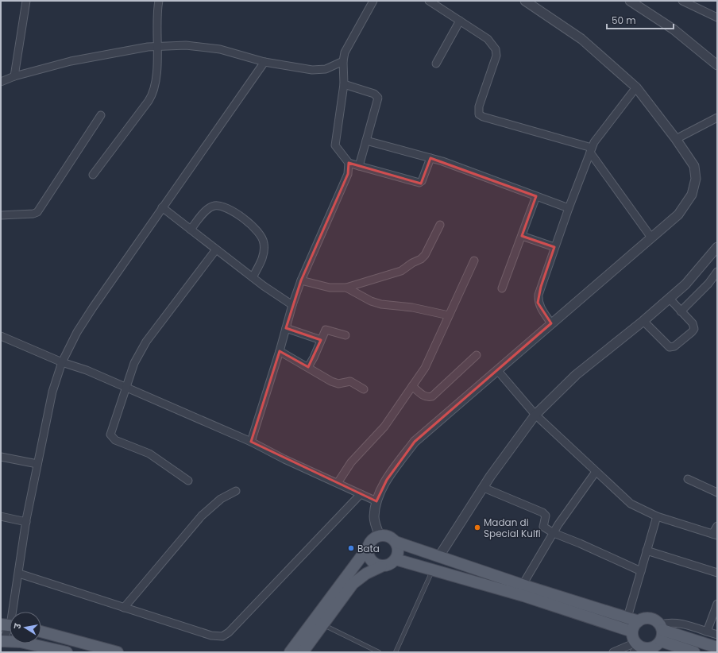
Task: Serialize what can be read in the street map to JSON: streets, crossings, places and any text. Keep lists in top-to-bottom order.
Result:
{
  "places": ["Madan di Special Kulfi", "Bata"],
  "scale_bar": "50 m",
  "north": "left"
}
